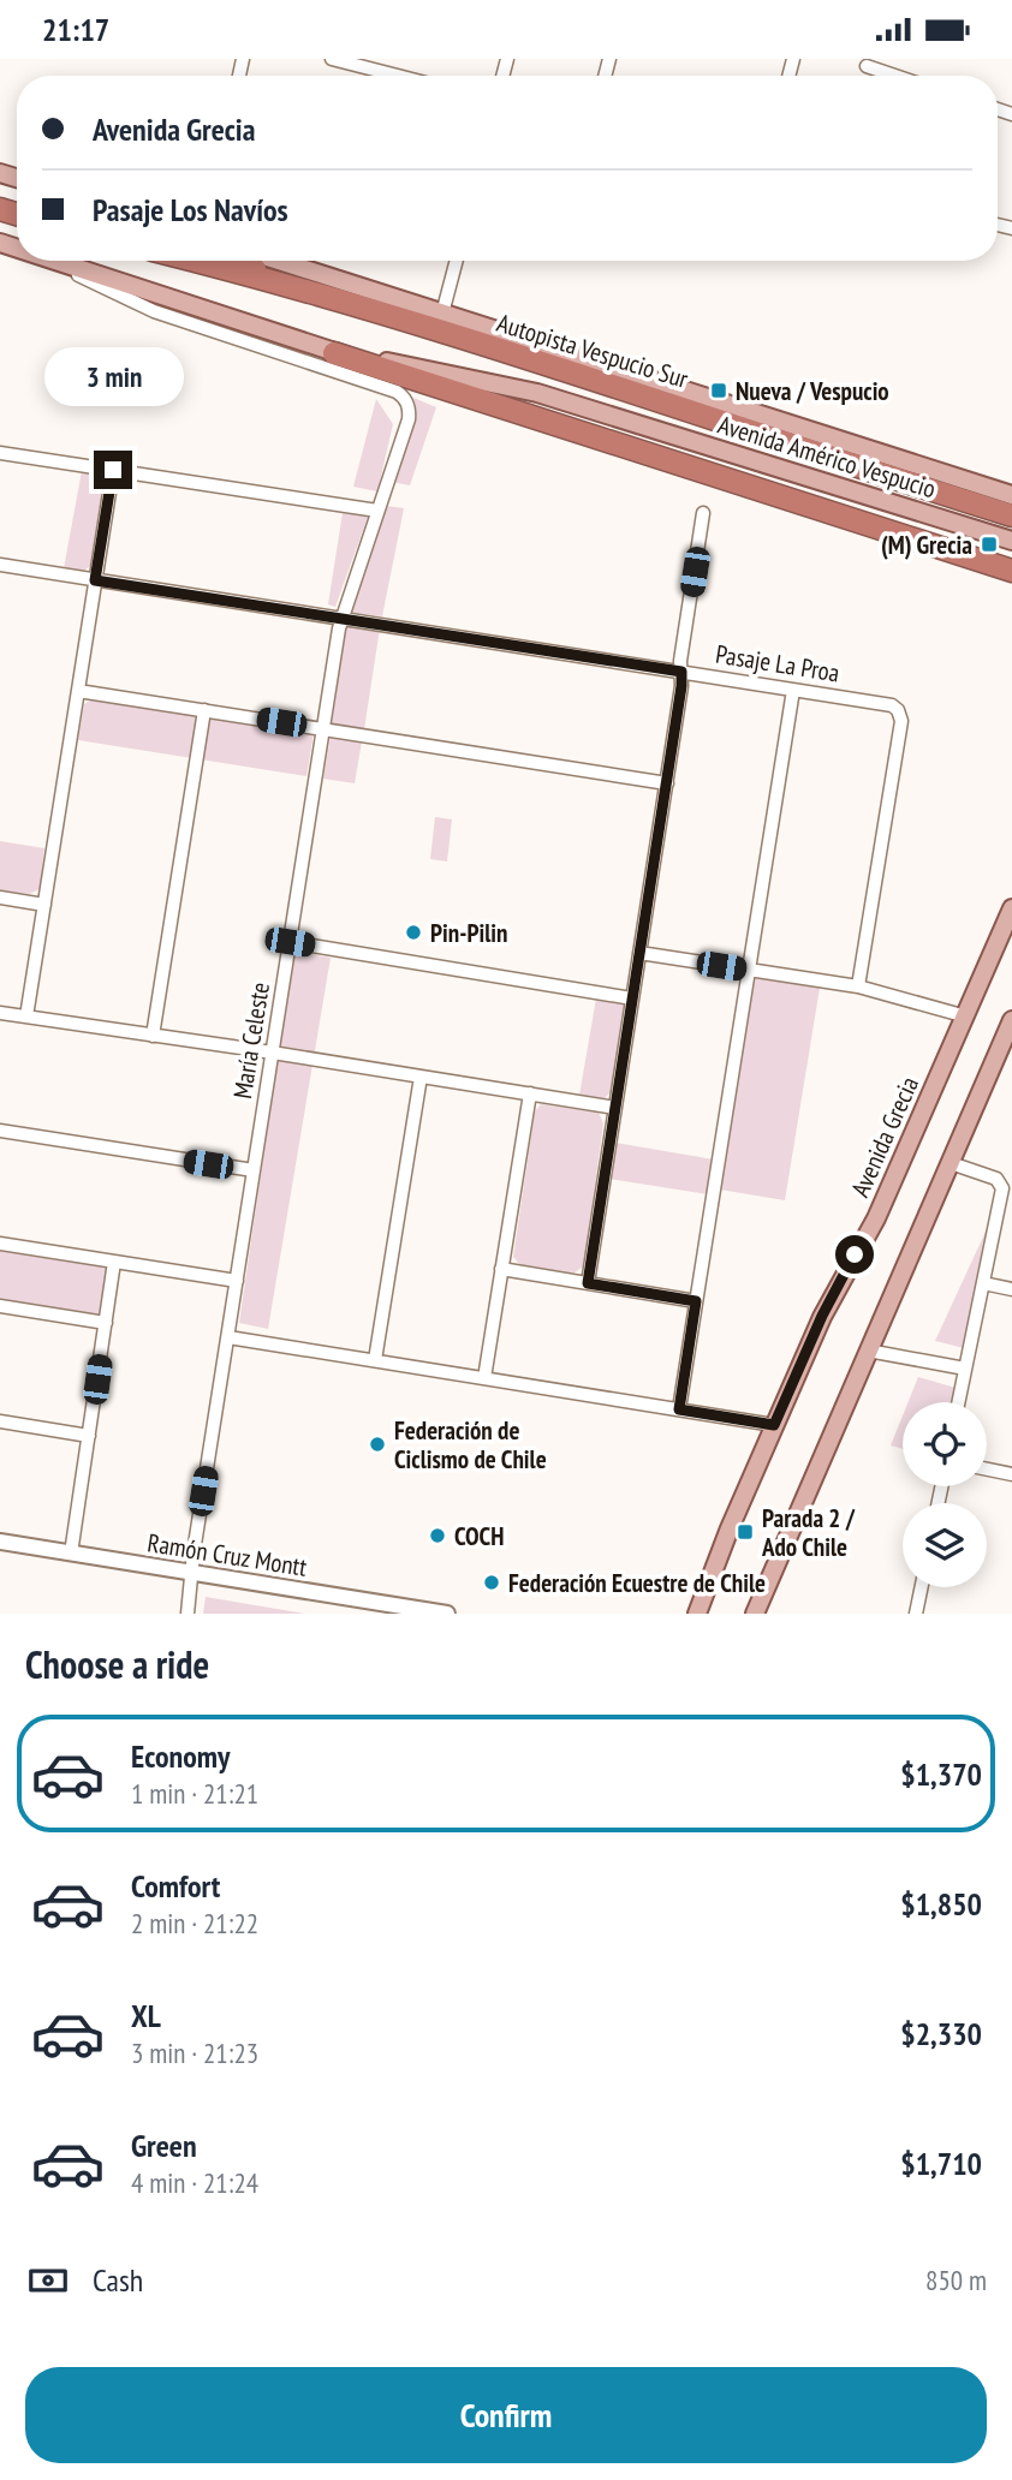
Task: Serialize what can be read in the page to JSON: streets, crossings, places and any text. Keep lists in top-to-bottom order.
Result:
{
  "streets": {
    "highway": ["Autopista Vespucio Sur"],
    "main road": ["Avenida Américo Vespucio", "Avenida Grecia"],
    "street": ["Pasaje La Proa", "María Celeste", "Ramón Cruz Montt"]
  },
  "crossings": [
    ["Avenida Américo Vespucio", "María Celeste"],
    ["Pasaje La Proa", "María Celeste"],
    ["María Celeste", "Ramón Cruz Montt"]
  ],
  "places": {
    "transit": ["Nueva / Vespucio", "(M) Grecia", "Parada 2 / Ado Chile"],
    "other": [
      "Pin-Pilin",
      "Federación de Ciclismo de Chile",
      "COCH",
      "Federación Ecuestre de Chile"
    ]
  },
  "page": {
    "status": "21:17",
    "banner": ["Avenida Grecia", "Pasaje Los Navíos"],
    "bubble": "3 min",
    "heading": "Choose a ride",
    "list": [
      {
        "name": "Economy",
        "note": "1 min · 21:21",
        "value": "$1,370"
      },
      {
        "name": "Comfort",
        "note": "2 min · 21:22",
        "value": "$1,850"
      },
      {
        "name": "XL",
        "note": "3 min · 21:23",
        "value": "$2,330"
      },
      {
        "name": "Green",
        "note": "4 min · 21:24",
        "value": "$1,710"
      }
    ],
    "pay": ["Cash", "850 m"],
    "buttons": "Confirm"
  }
}
